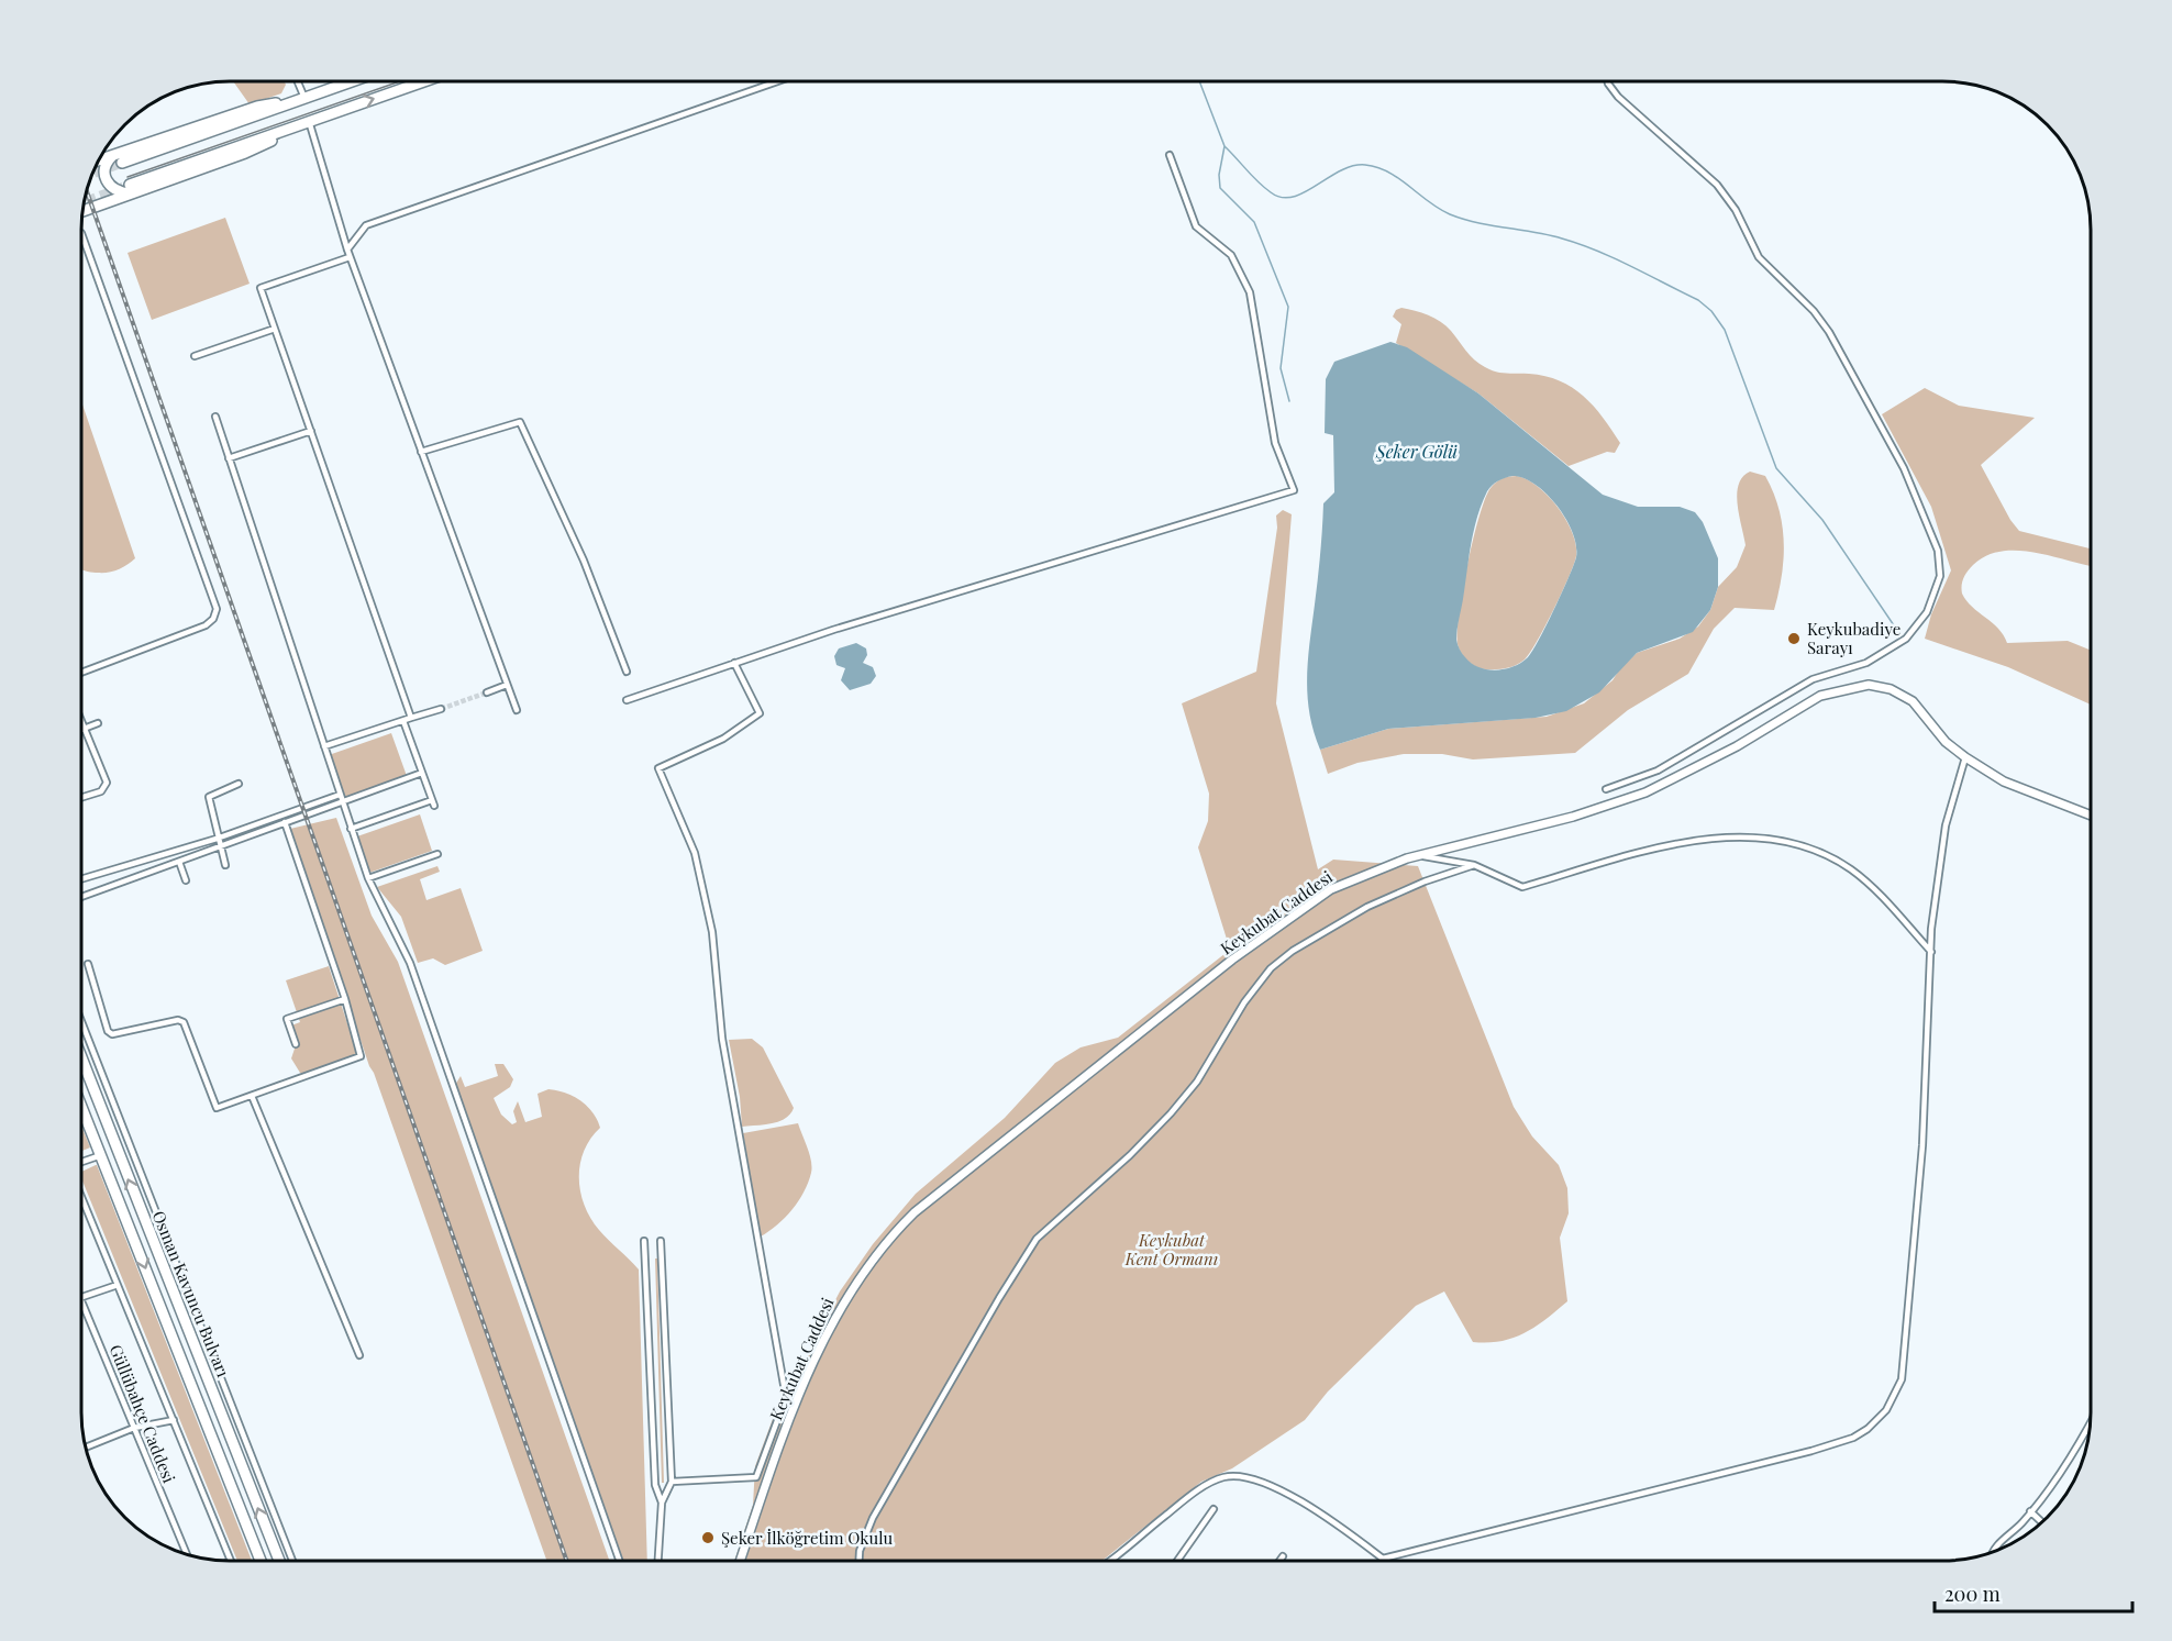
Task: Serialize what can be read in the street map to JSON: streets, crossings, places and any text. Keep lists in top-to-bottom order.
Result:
{
  "streets": {
    "highway": ["Osman Kavuncu Bulvarı"],
    "street": ["Keykubat Caddesi", "Güllübahçe Caddesi"]
  },
  "water": ["Şeker Gölü"],
  "parks": ["Keykubat Kent Ormanı"],
  "places": ["Keykubadiye Sarayı", "Şeker İlköğretim Okulu"],
  "scale_bar": "200 m"
}
